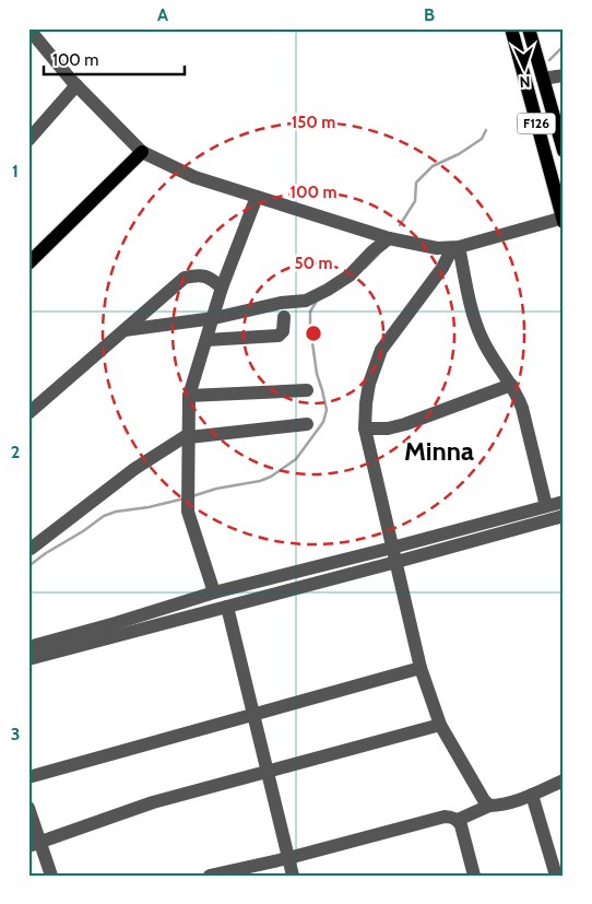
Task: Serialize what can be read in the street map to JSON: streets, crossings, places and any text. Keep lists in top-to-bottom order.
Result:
{
  "streets": {
    "main road": ["F126"]
  },
  "districts": ["Minna"],
  "scale_bar": "100 m",
  "north": "bottom",
  "grid": {
    "columns": ["A", "B"],
    "rows": ["1", "2", "3"]
  },
  "rings": ["150 m", "100 m", "50 m"]
}
